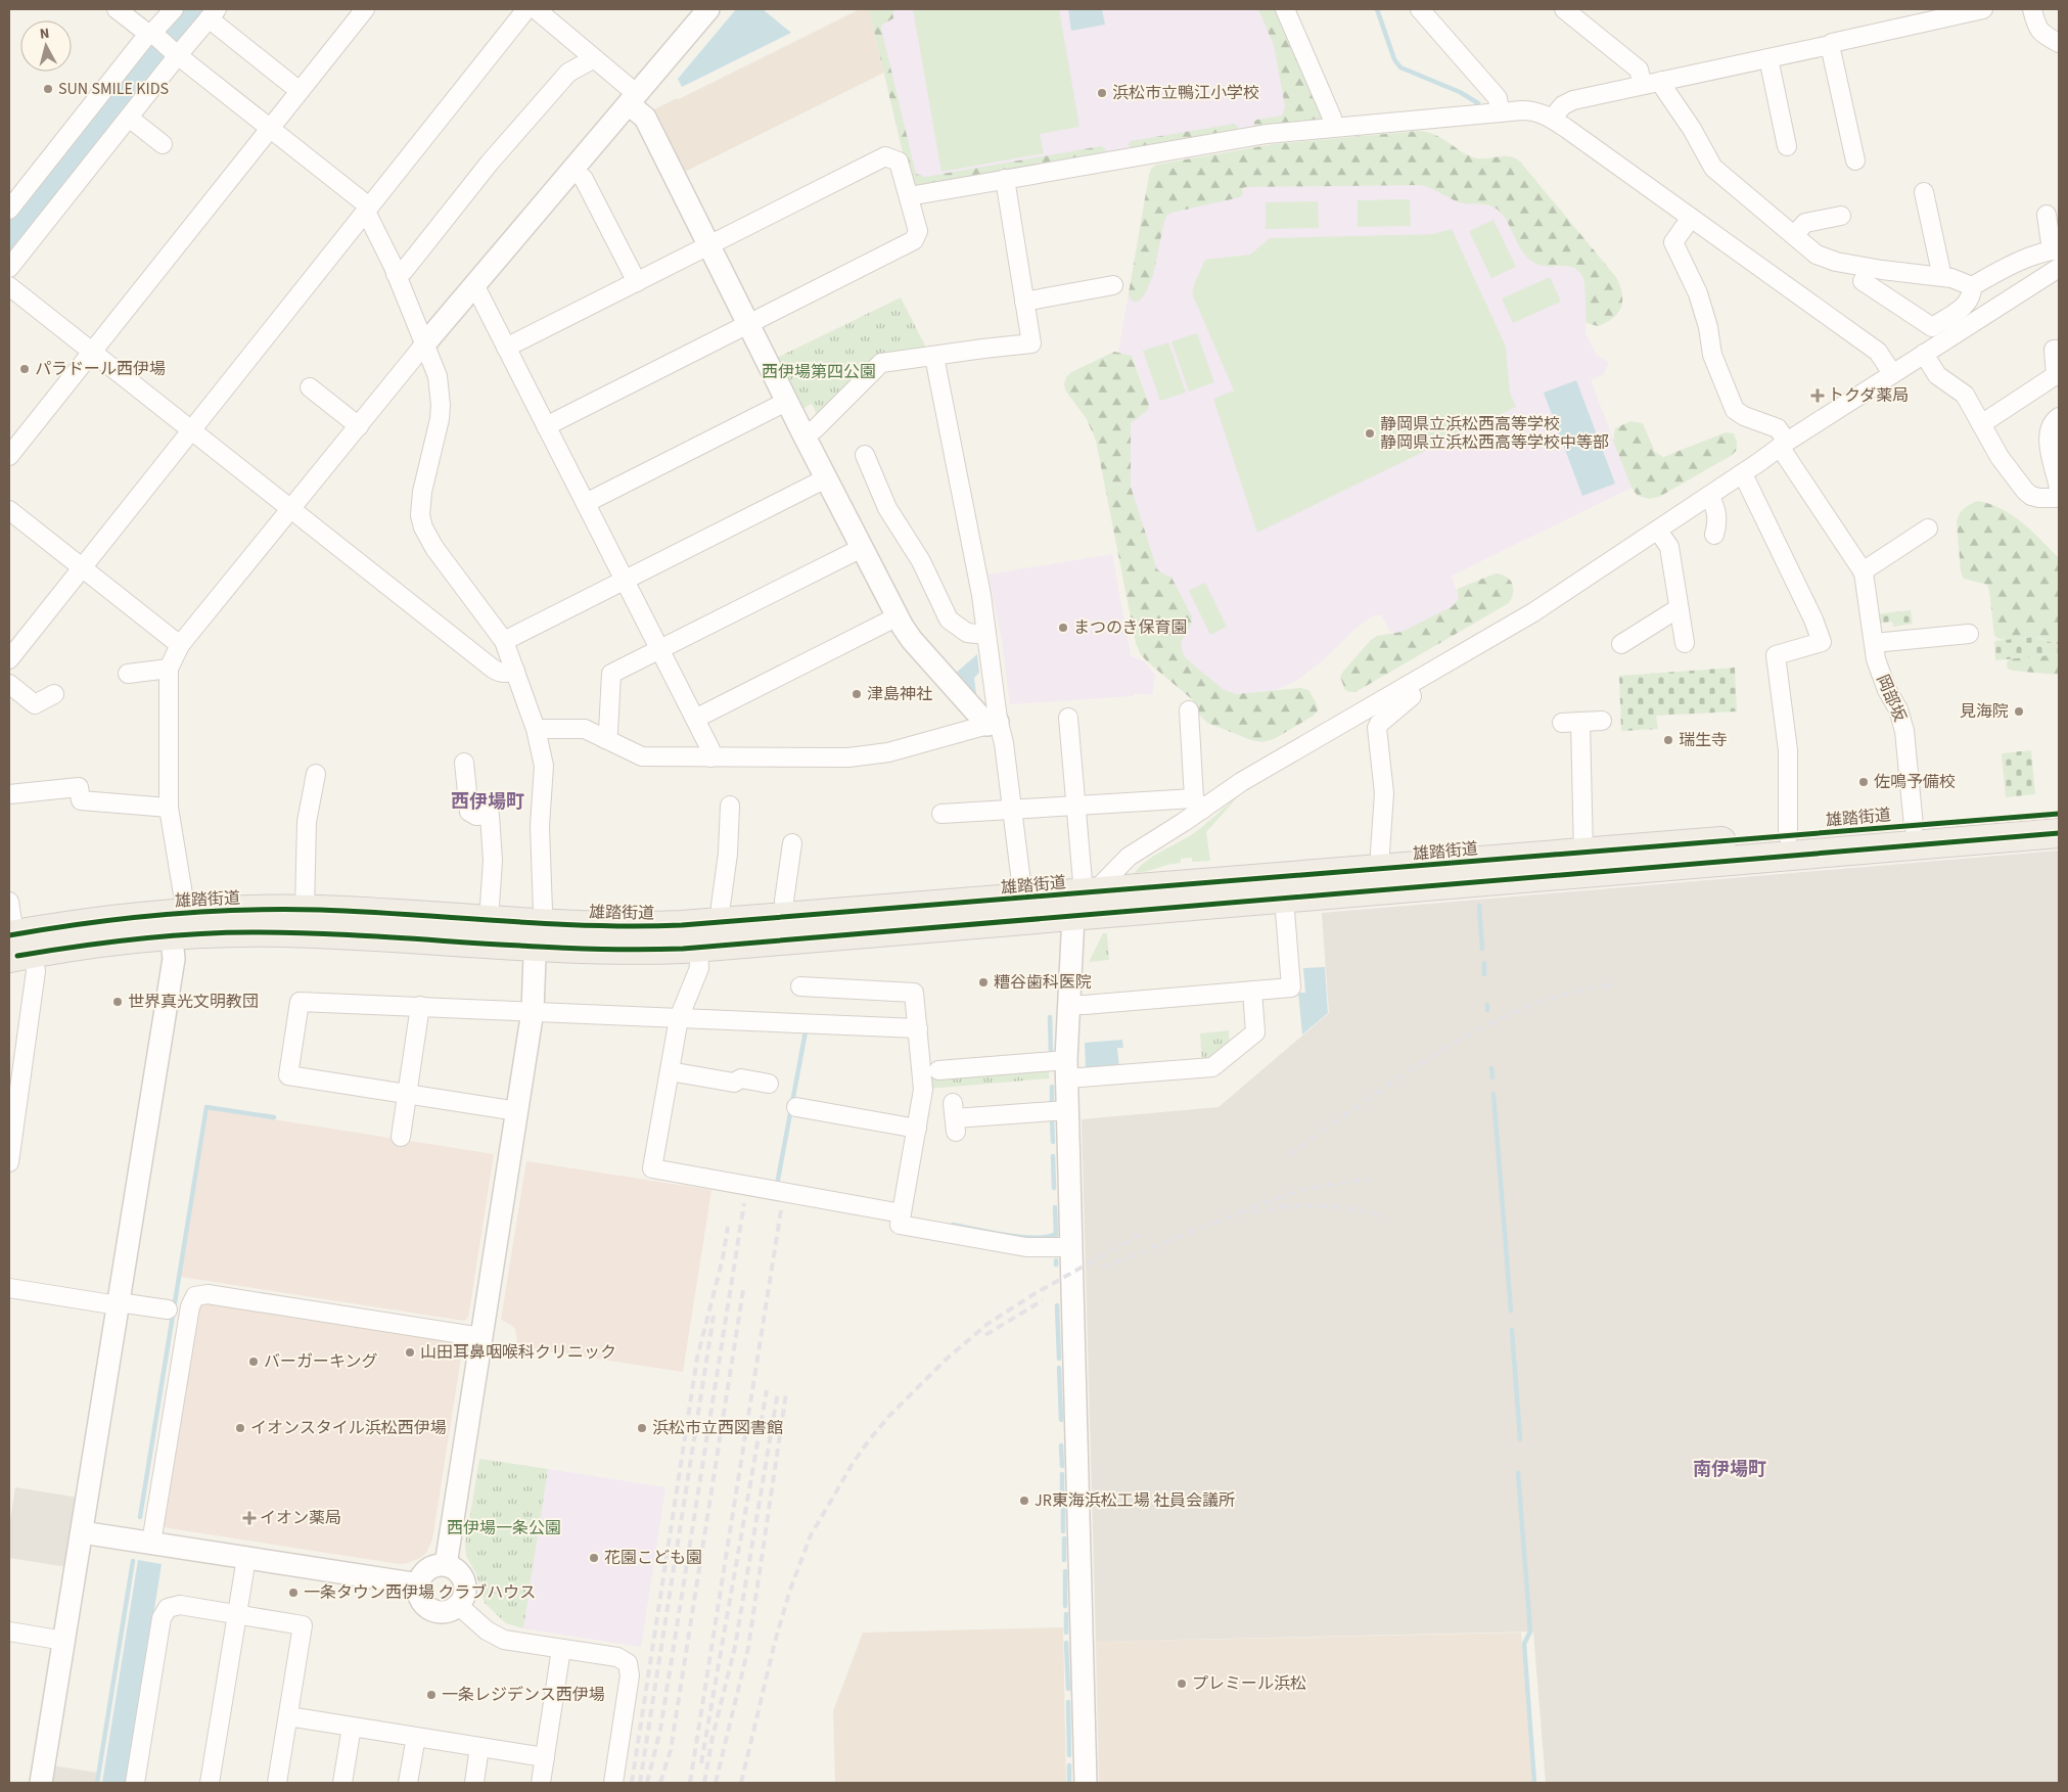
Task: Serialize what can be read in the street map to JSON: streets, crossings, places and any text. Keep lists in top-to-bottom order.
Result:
{
  "streets": {
    "main road": ["雄踏街道"],
    "street": ["岡部坂"]
  },
  "crossings": [
    ["岡部坂", "雄踏街道"]
  ],
  "districts": ["西伊場町", "南伊場町"],
  "parks": ["西伊場第四公園", "西伊場一条公園"],
  "places": {
    "other": [
      "SUN SMILE KIDS",
      "浜松市立鴨江小学校",
      "パラドール西伊場",
      "静岡県立浜松西高等学校 静岡県立浜松西高等学校中等部",
      "まつのき保育園",
      "津島神社",
      "見海院",
      "瑞生寺",
      "佐鳴予備校",
      "糟谷歯科医院",
      "世界真光文明教団",
      "山田耳鼻咽喉科クリニック",
      "バーガーキング",
      "イオンスタイル浜松西伊場",
      "浜松市立西図書館",
      "JR東海浜松工場 社員会議所",
      "花園こども園",
      "一条タウン西伊場 クラブハウス",
      "プレミール浜松",
      "一条レジデンス西伊場"
    ],
    "health": ["トクダ薬局", "イオン薬局"]
  },
  "north": "top"
}
